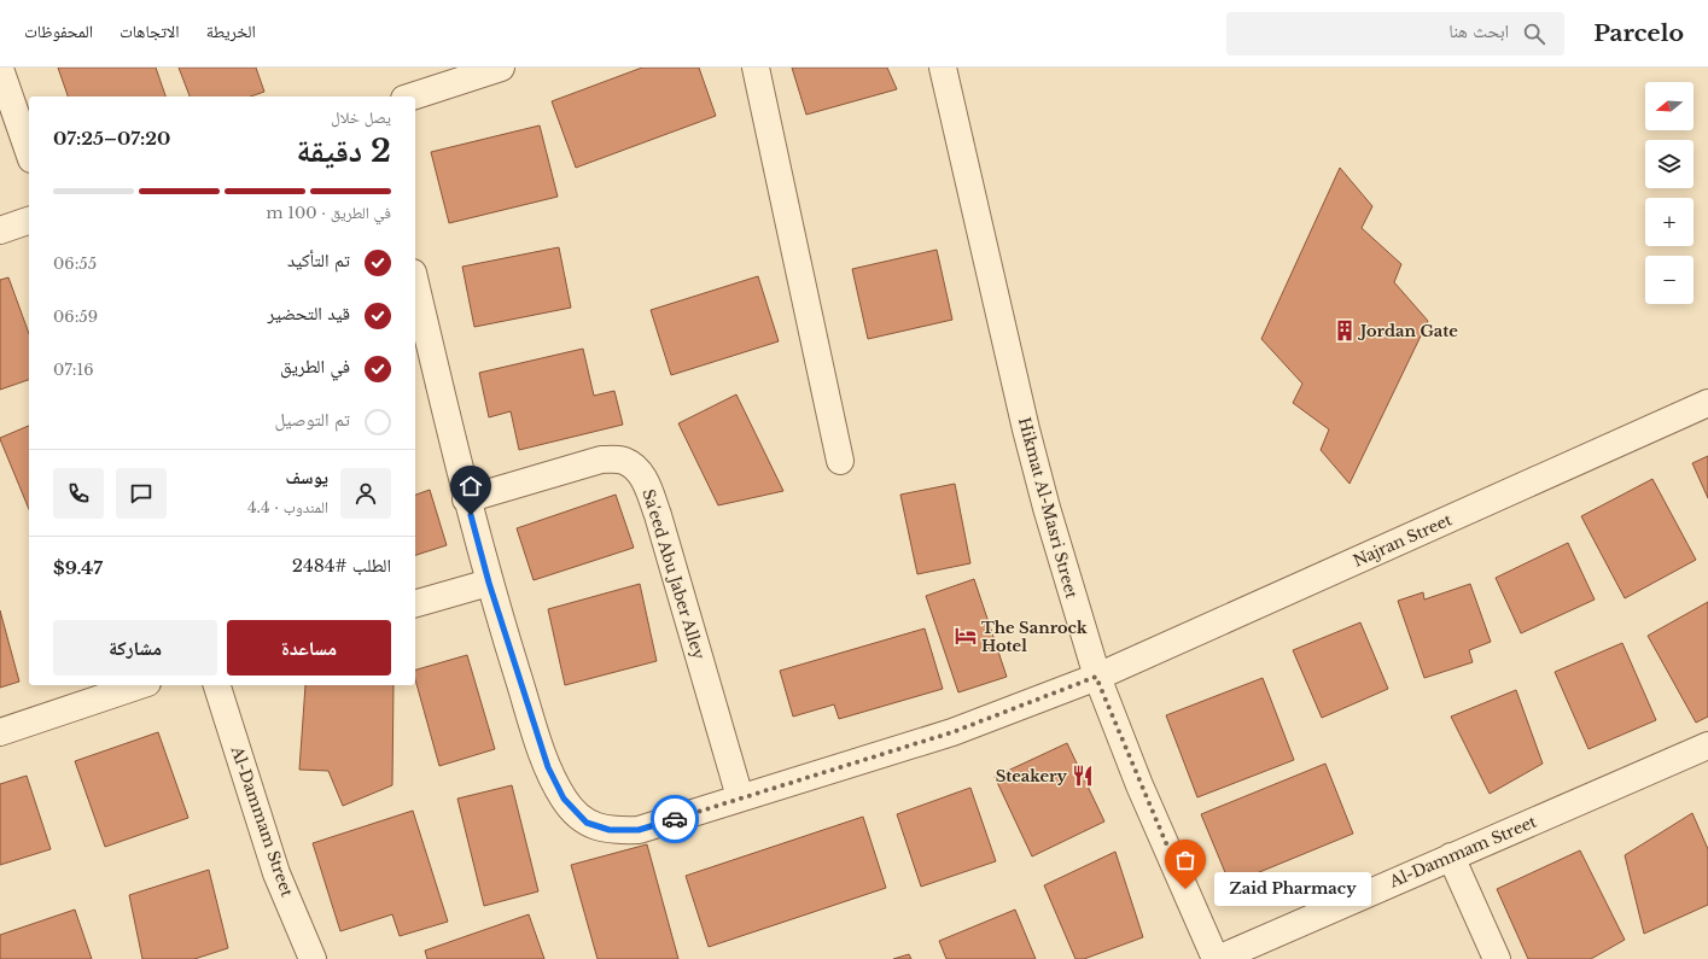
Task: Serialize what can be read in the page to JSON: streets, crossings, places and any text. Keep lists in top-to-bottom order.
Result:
{
  "streets": {
    "street": [
      "Hikmat Al-Masri Street",
      "Najran Street",
      "Sa'eed Abu Jaber Alley",
      "Al-Dammam Street"
    ]
  },
  "crossings": [
    ["Hikmat Al-Masri Street", "Najran Street"],
    ["Hikmat Al-Masri Street", "Al-Dammam Street"],
    ["Najran Street", "Sa'eed Abu Jaber Alley"]
  ],
  "places": {
    "building": ["Jordan Gate"],
    "hotel": ["The Sanrock Hotel"],
    "restaurant": ["Steakery"],
    "other": ["Zaid Pharmacy"]
  },
  "north": "left",
  "page": {
    "header": "Parcelo",
    "search": "ابحث هنا",
    "nav": ["الخريطة", "الاتجاهات", "المحفوظات"],
    "map_buttons": ["+", "−"],
    "heading": ["2 دقيقة", "يصل خلال", "07:20–07:25"],
    "panel": [
      "يوسف",
      "المندوب · 4.4",
      "الطلب #2484",
      "$9.47"
    ],
    "bar": "في الطريق · 100 m",
    "list": [
      ["تم التأكيد", "06:55"],
      ["قيد التحضير", "06:59"],
      ["في الطريق", "07:16"],
      "تم التوصيل"
    ],
    "buttons": ["مساعدة", "مشاركة"],
    "bubble": "Zaid Pharmacy"
  }
}
